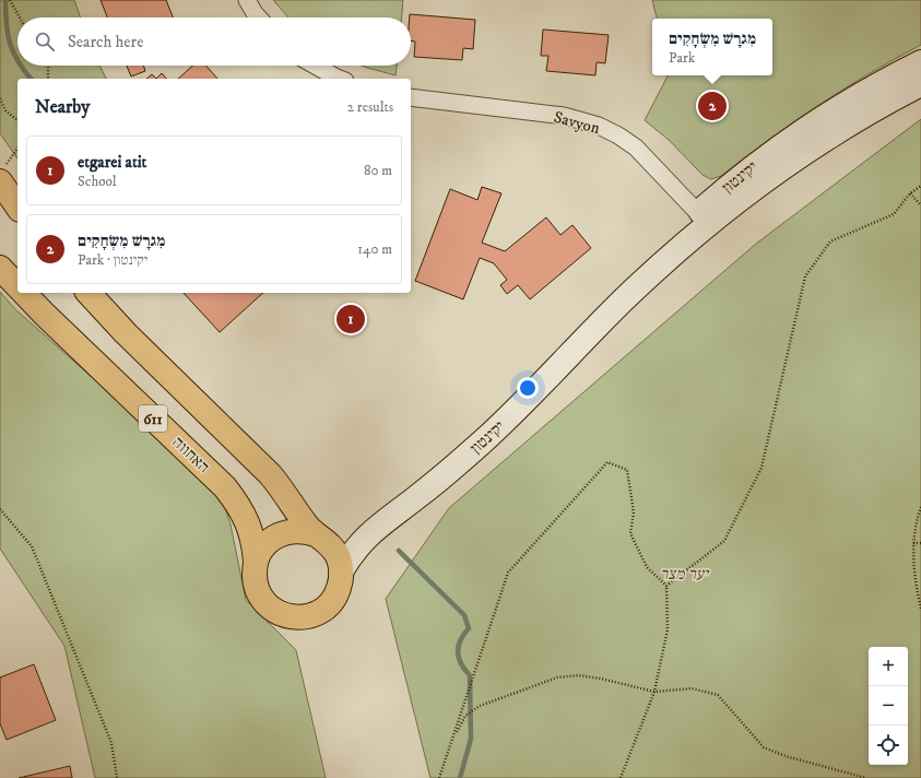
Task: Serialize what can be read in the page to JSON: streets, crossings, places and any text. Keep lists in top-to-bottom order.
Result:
{
  "streets": {
    "main road": ["611", "האחווה"],
    "street": ["Savyon", "יקינטון"]
  },
  "crossings": [
    ["Savyon", "יקינטון"],
    ["יקינטון", "611"],
    ["יקינטון", "האחווה"],
    ["611", "האחווה"]
  ],
  "parks": ["יער מצר"],
  "page": {
    "search": "Search here",
    "popup": ["מִגרָשׁ מִשְׂחָקִים", "Park"],
    "heading": ["Nearby", "2 results"],
    "pins": ["2", "1"],
    "list": [
      {
        "mark": "1",
        "name": "etgarei atit",
        "note": "School",
        "value": "80 m"
      },
      {
        "mark": "2",
        "name": "מִגרָשׁ מִשְׂחָקִים",
        "note": "Park · יקינטון",
        "value": "140 m"
      }
    ],
    "map_buttons": ["+", "−"]
  }
}
